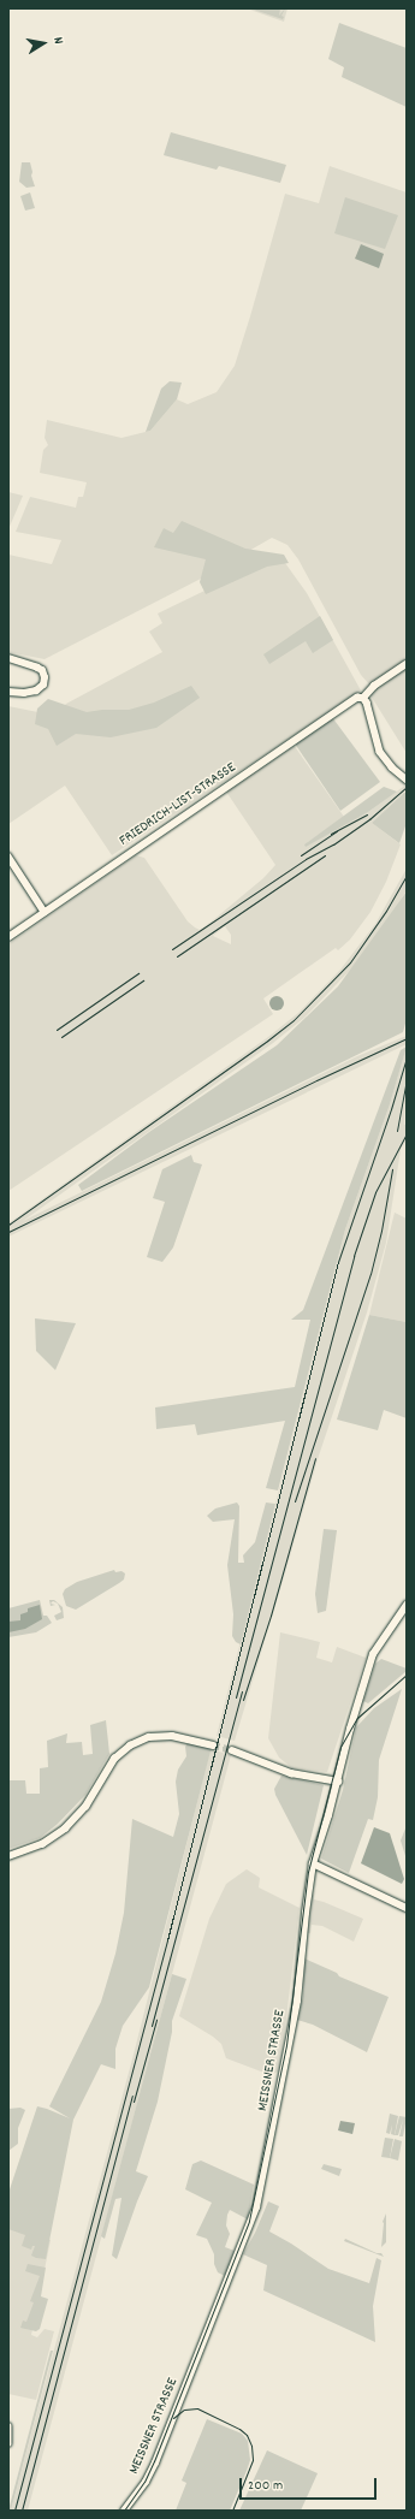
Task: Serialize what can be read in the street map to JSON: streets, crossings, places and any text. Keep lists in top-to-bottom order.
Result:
{
  "streets": {
    "main road": ["MEISSNER STRASSE"],
    "street": ["FRIEDRICH-LIST-STRASSE"]
  },
  "scale_bar": "200 m",
  "north": "right"
}
